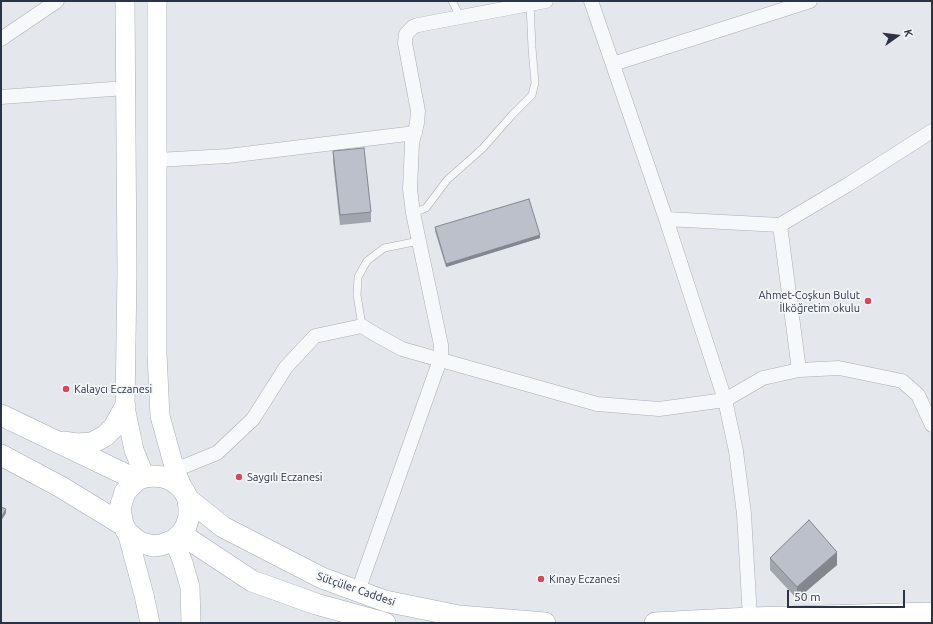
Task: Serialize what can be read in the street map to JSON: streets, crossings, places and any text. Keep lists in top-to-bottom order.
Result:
{
  "streets": {
    "main road": ["Sütçüler Caddesi"]
  },
  "places": [
    "Ahmet-Coşkun Bulut İlköğretim okulu",
    "Kalaycı Eczanesi",
    "Saygılı Eczanesi",
    "Kınay Eczanesi"
  ],
  "scale_bar": "50 m",
  "north": "right"
}
